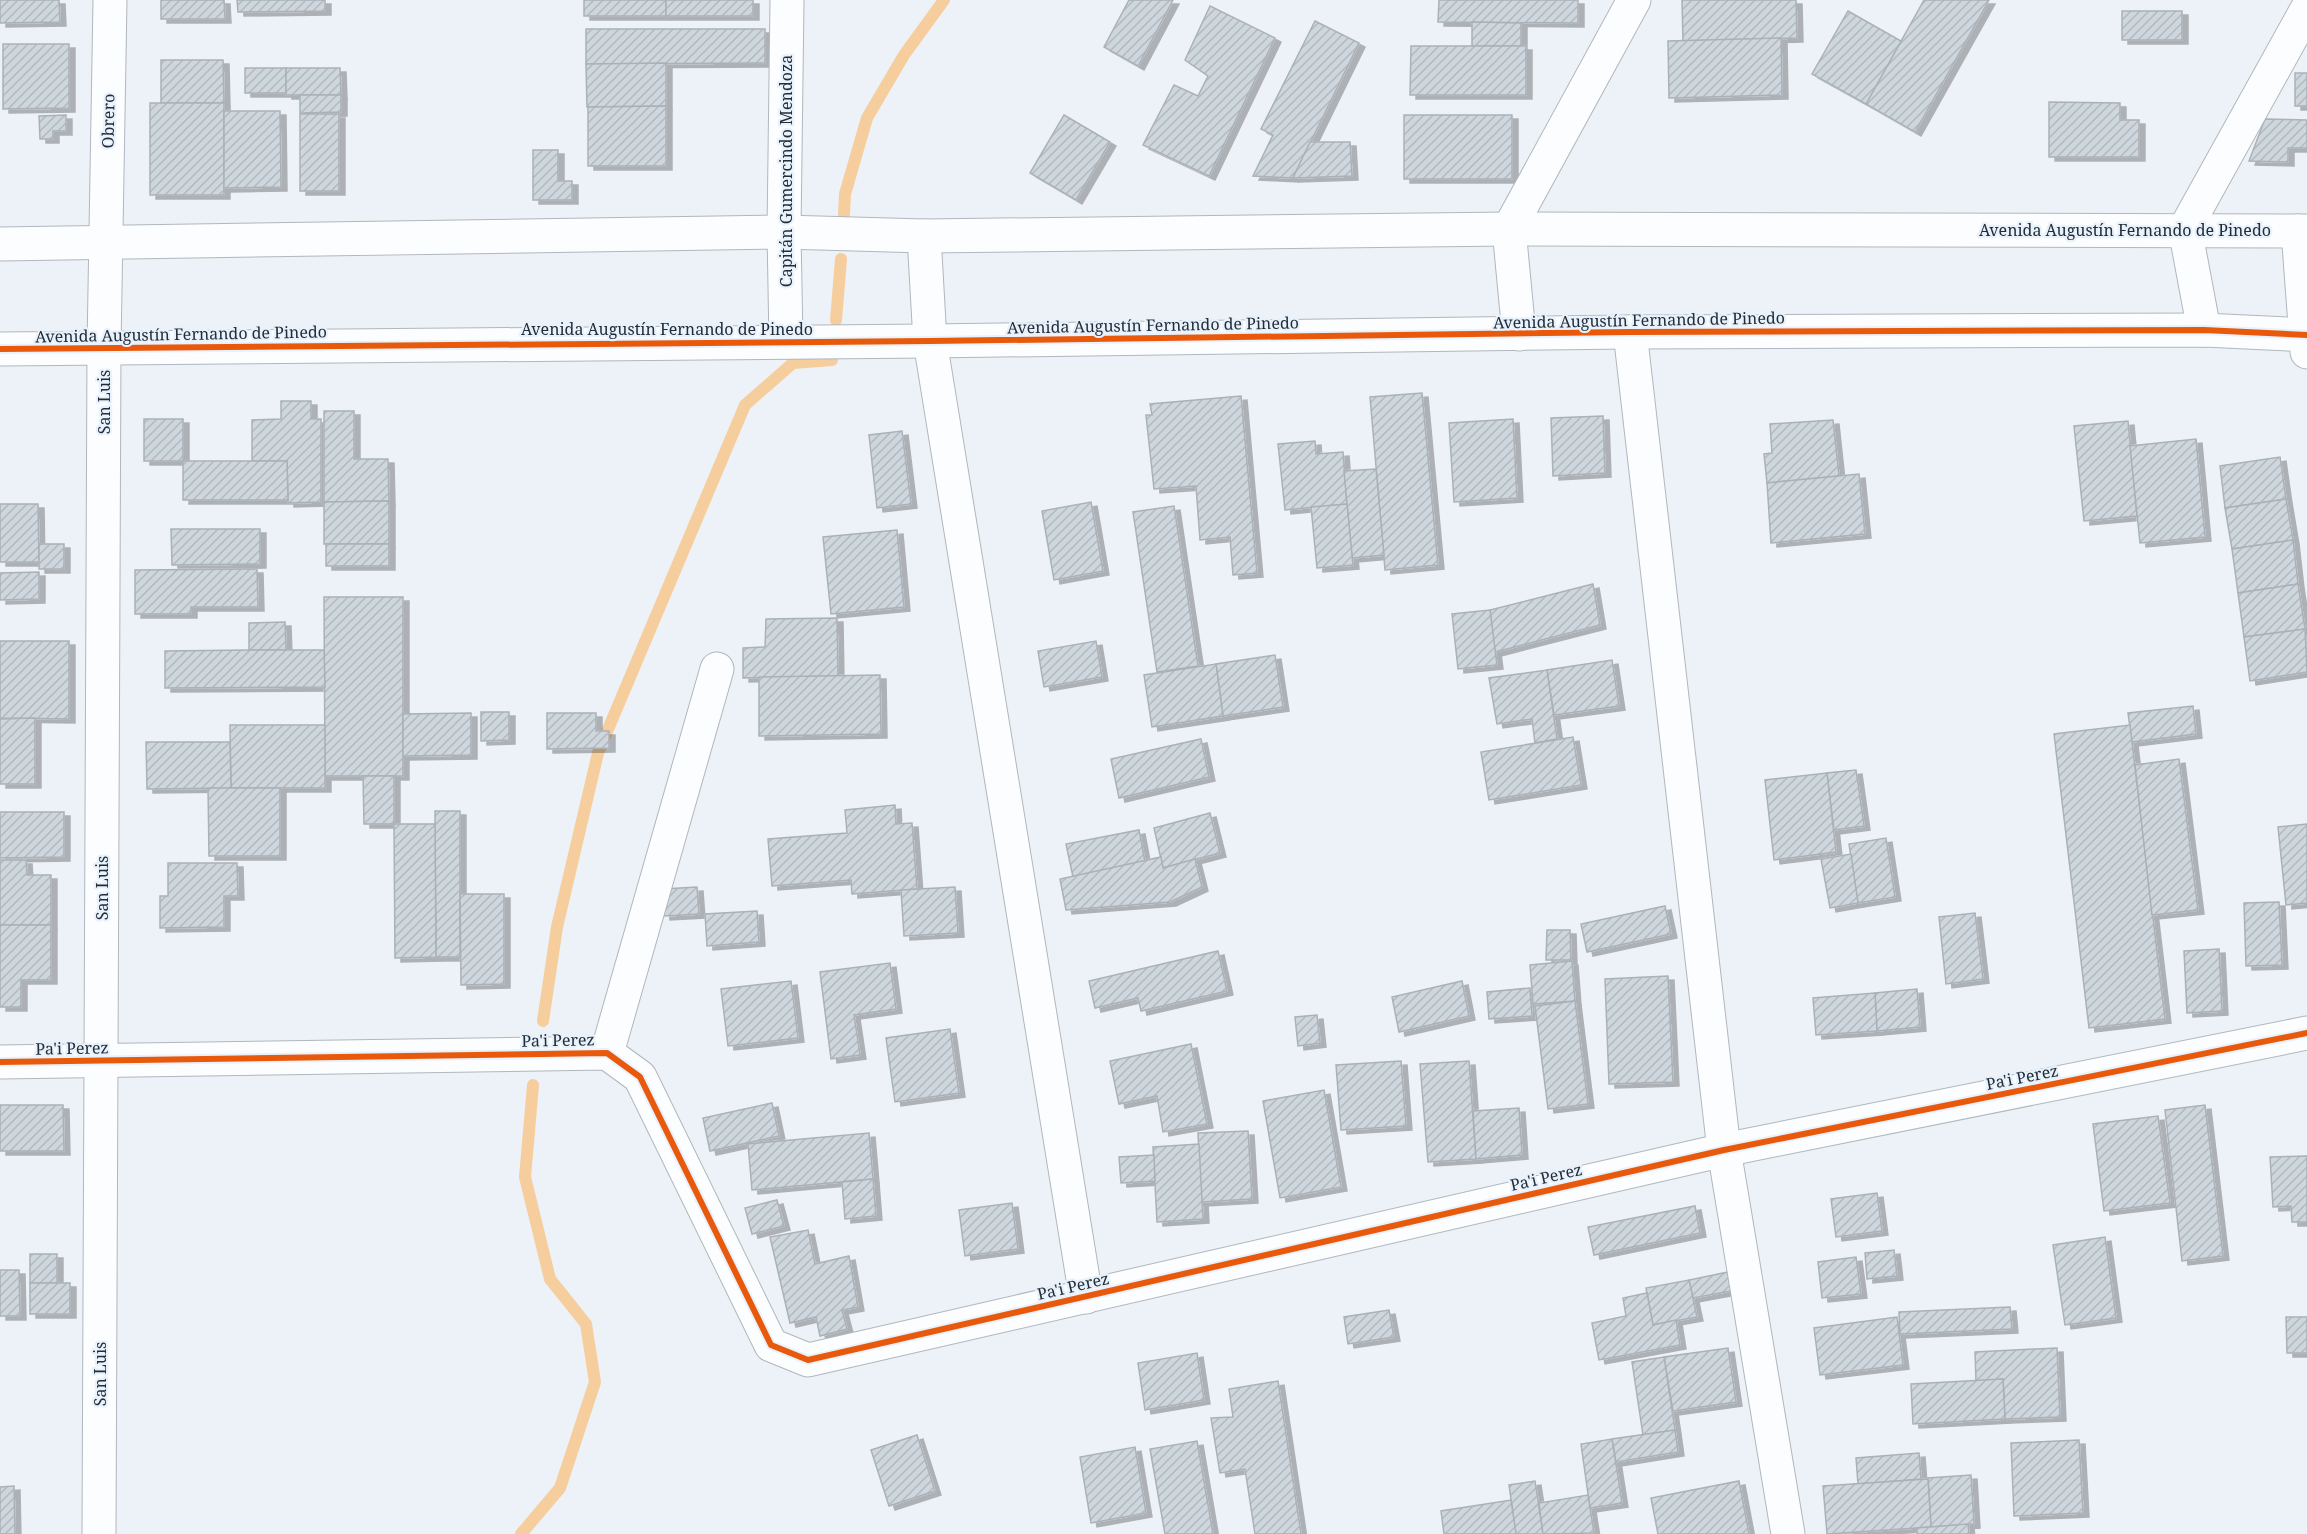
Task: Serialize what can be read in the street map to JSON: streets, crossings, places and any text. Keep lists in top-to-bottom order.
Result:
{
  "streets": {
    "street": [
      "Obrero",
      "Capitán Gumercindo Mendoza",
      "Avenida Augustín Fernando de Pinedo",
      "San Luis",
      "Pa'i Perez"
    ]
  },
  "crossings": [
    ["Obrero", "Avenida Augustín Fernando de Pinedo"],
    ["Obrero", "San Luis"],
    ["Capitán Gumercindo Mendoza", "Avenida Augustín Fernando de Pinedo"],
    ["Avenida Augustín Fernando de Pinedo", "San Luis"],
    ["San Luis", "Pa'i Perez"]
  ]
}
